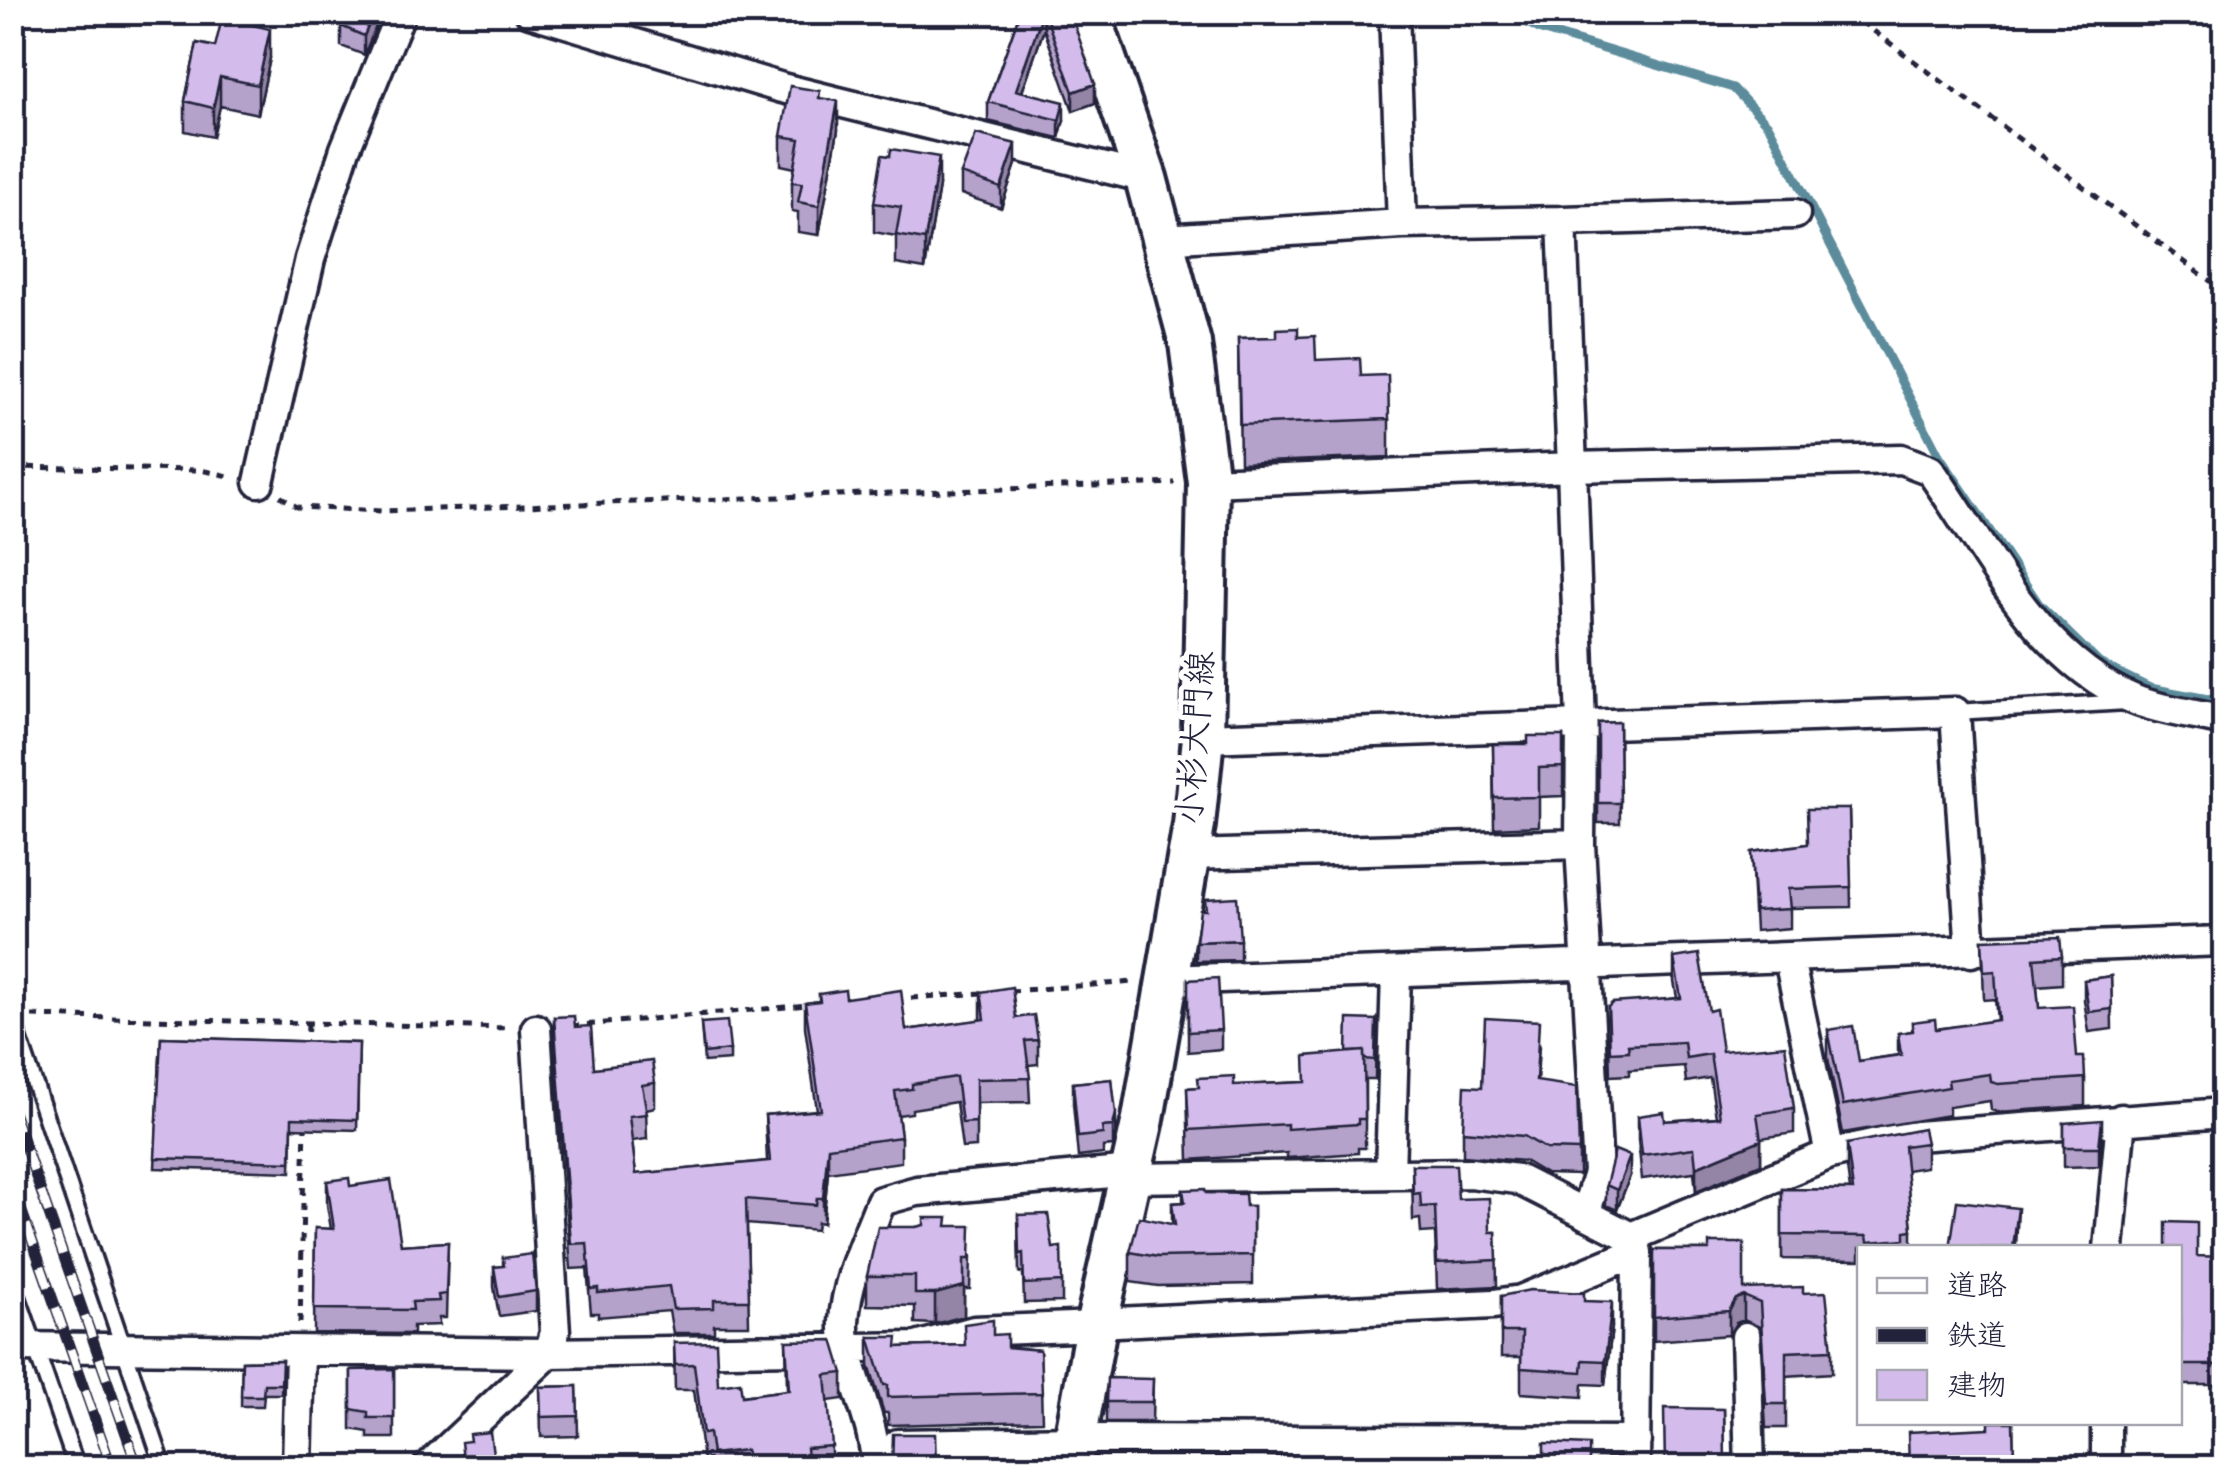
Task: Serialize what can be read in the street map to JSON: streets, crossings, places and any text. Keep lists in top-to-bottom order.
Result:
{
  "streets": {
    "main road": ["小杉大門線"]
  },
  "legend": ["道路", "鉄道", "建物"]
}
